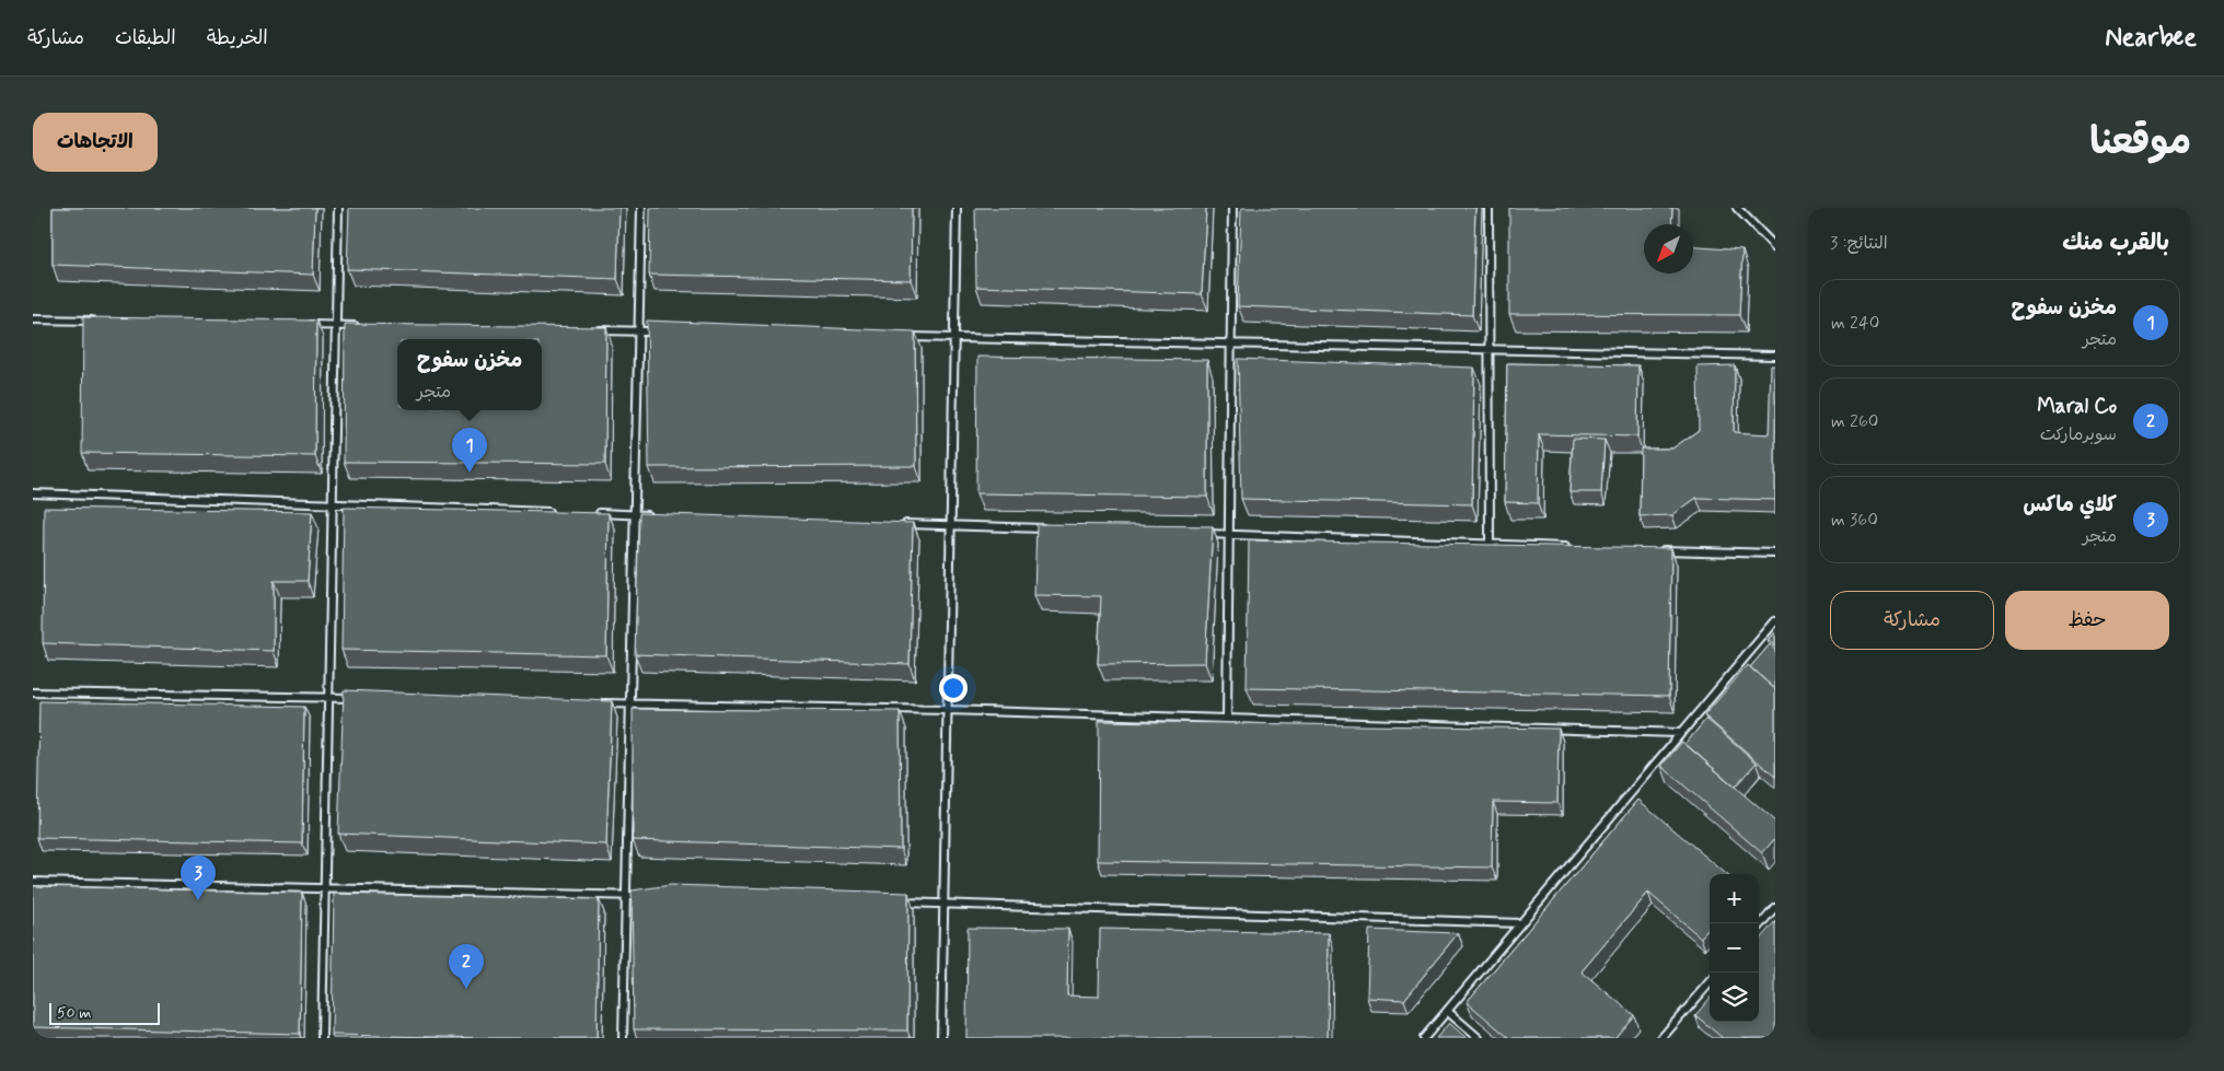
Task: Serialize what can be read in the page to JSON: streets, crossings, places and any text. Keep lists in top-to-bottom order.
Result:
{
  "scale_bar": "50 m",
  "north": "bottom left",
  "page": {
    "header": "Nearbee",
    "nav": ["الخريطة", "الطبقات", "مشاركة"],
    "title": "موقعنا",
    "buttons": [
      "الاتجاهات",
      ["حفظ", "مشاركة"]
    ],
    "heading": ["بالقرب منك", "النتائج: 3"],
    "list": [
      {
        "mark": "1",
        "name": "مخزن سفوح",
        "note": "متجر",
        "value": "240 m"
      },
      {
        "mark": "2",
        "name": "Maral Co",
        "note": "سوبرماركت",
        "value": "260 m"
      },
      {
        "mark": "3",
        "name": "كلاي ماكس",
        "note": "متجر",
        "value": "360 m"
      }
    ],
    "popup": ["مخزن سفوح", "متجر"],
    "pins": ["1", "3", "2"],
    "map_buttons": ["+", "−"],
    "scale": "50 m"
  }
}
